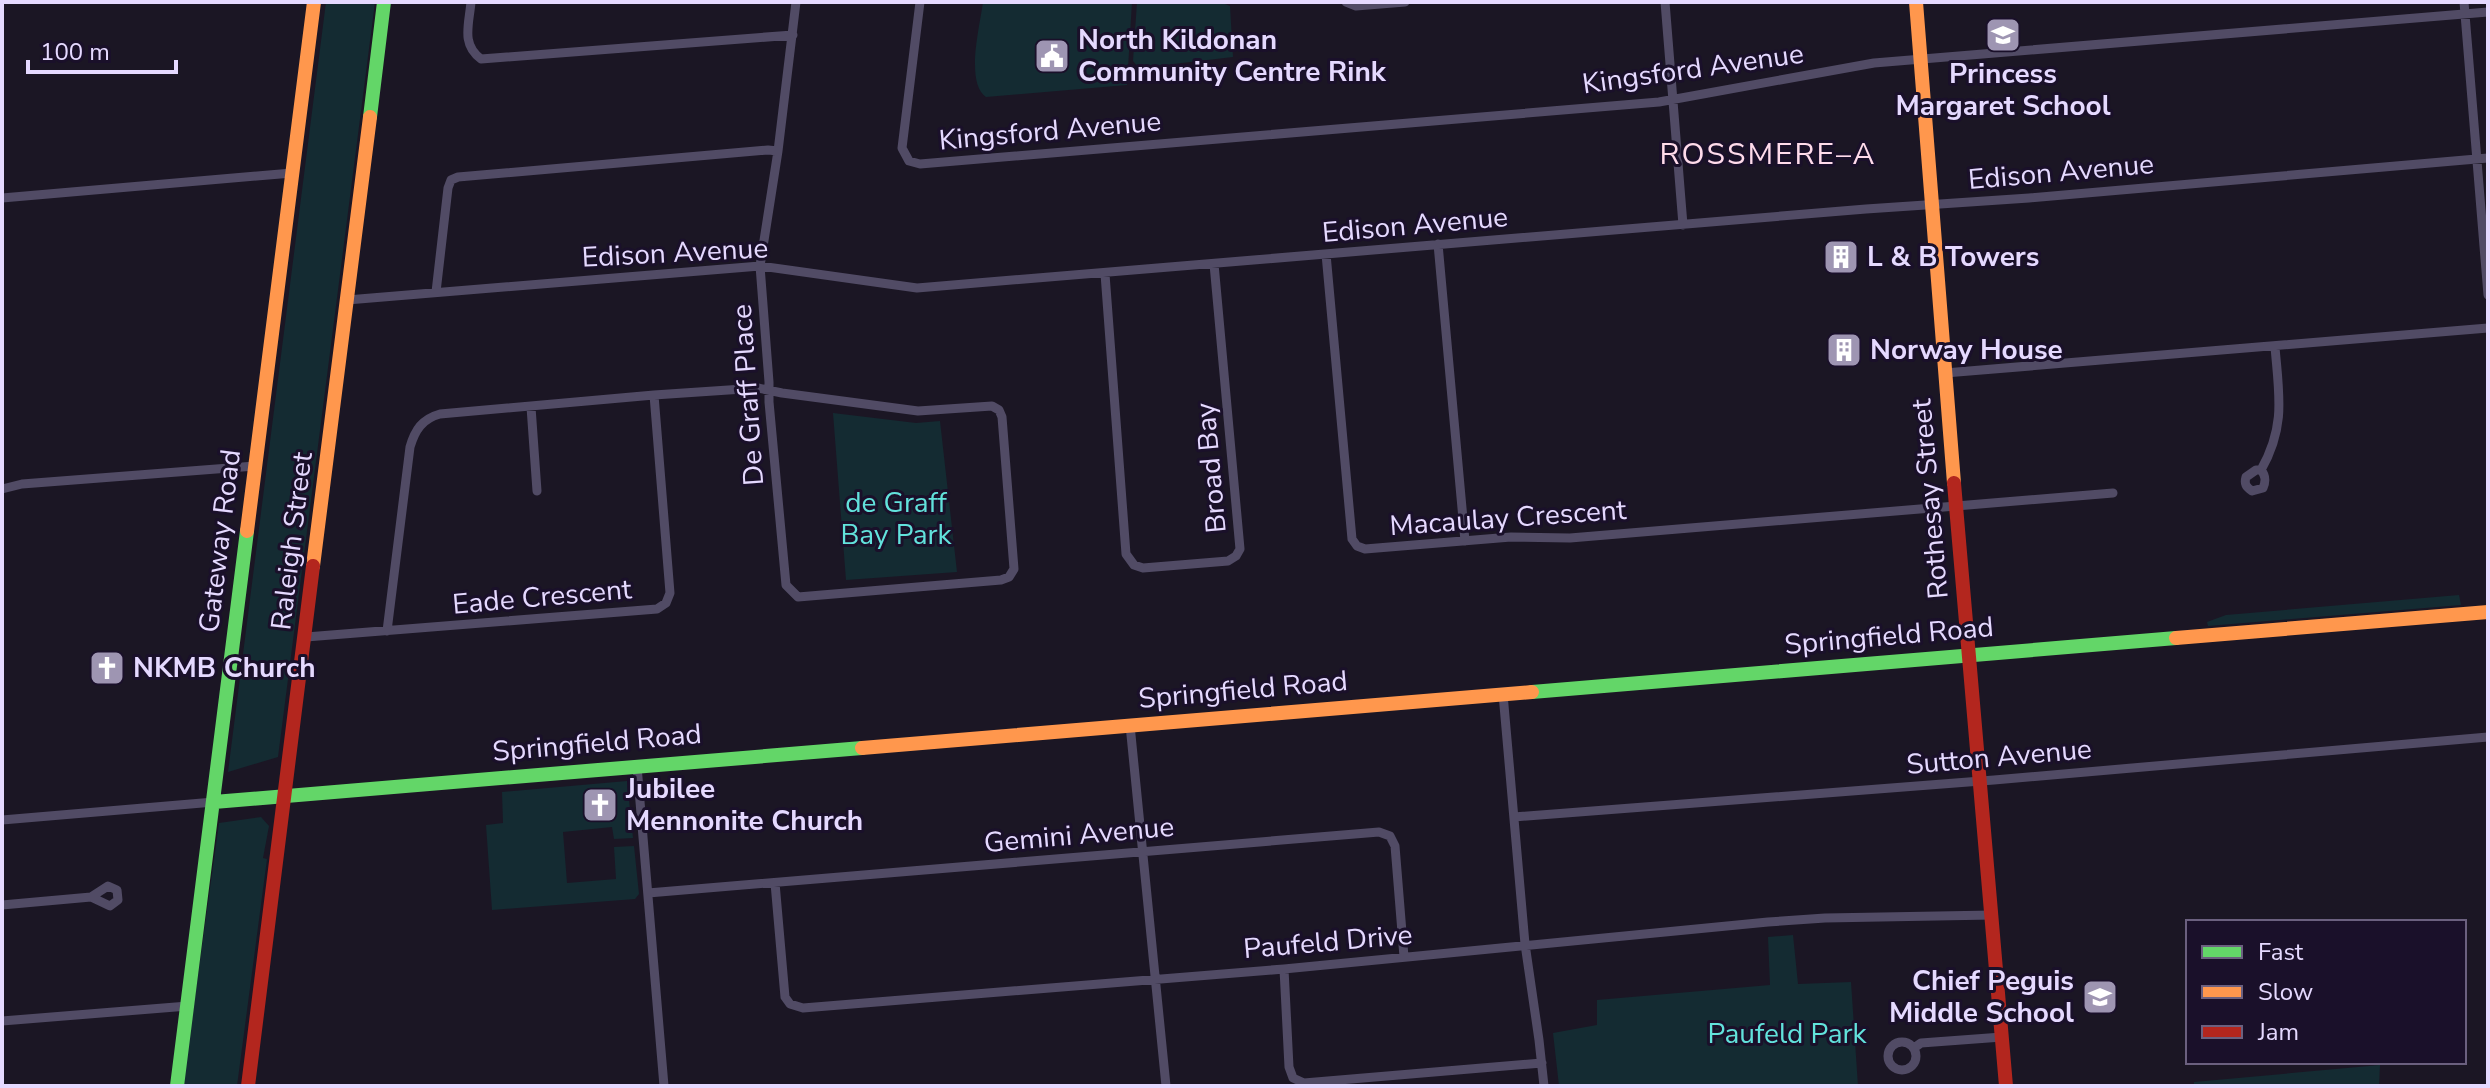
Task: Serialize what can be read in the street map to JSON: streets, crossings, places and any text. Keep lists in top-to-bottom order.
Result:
{
  "streets": {
    "street": [
      "Kingsford Avenue",
      "Edison Avenue",
      "De Graff Place",
      "Broad Bay",
      "Rothesay Street",
      "Macaulay Crescent",
      "Gateway Road",
      "Raleigh Street",
      "Eade Crescent",
      "Springfield Road",
      "Sutton Avenue",
      "Gemini Avenue",
      "Paufeld Drive"
    ]
  },
  "crossings": [
    ["Kingsford Avenue", "Rothesay Street"],
    ["Edison Avenue", "De Graff Place"],
    ["Edison Avenue", "Broad Bay"],
    ["Edison Avenue", "Rothesay Street"],
    ["Edison Avenue", "Macaulay Crescent"],
    ["Edison Avenue", "Raleigh Street"],
    ["Rothesay Street", "Macaulay Crescent"],
    ["Rothesay Street", "Springfield Road"],
    ["Rothesay Street", "Sutton Avenue"],
    ["Rothesay Street", "Paufeld Drive"],
    ["Gateway Road", "Springfield Road"],
    ["Raleigh Street", "Eade Crescent"],
    ["Raleigh Street", "Springfield Road"],
    ["Gemini Avenue", "Paufeld Drive"]
  ],
  "districts": ["ROSSMERE–A"],
  "parks": ["de Graff Bay Park", "Paufeld Park"],
  "places": {
    "school or university": ["Princess Margaret School", "Chief Peguis Middle School"],
    "public building": ["North Kildonan Community Centre Rink"],
    "building": ["L & B Towers", "Norway House"],
    "church": ["NKMB Church", "Jubilee Mennonite Church"]
  },
  "legend": ["Fast", "Slow", "Jam"],
  "scale_bar": "100 m"
}
